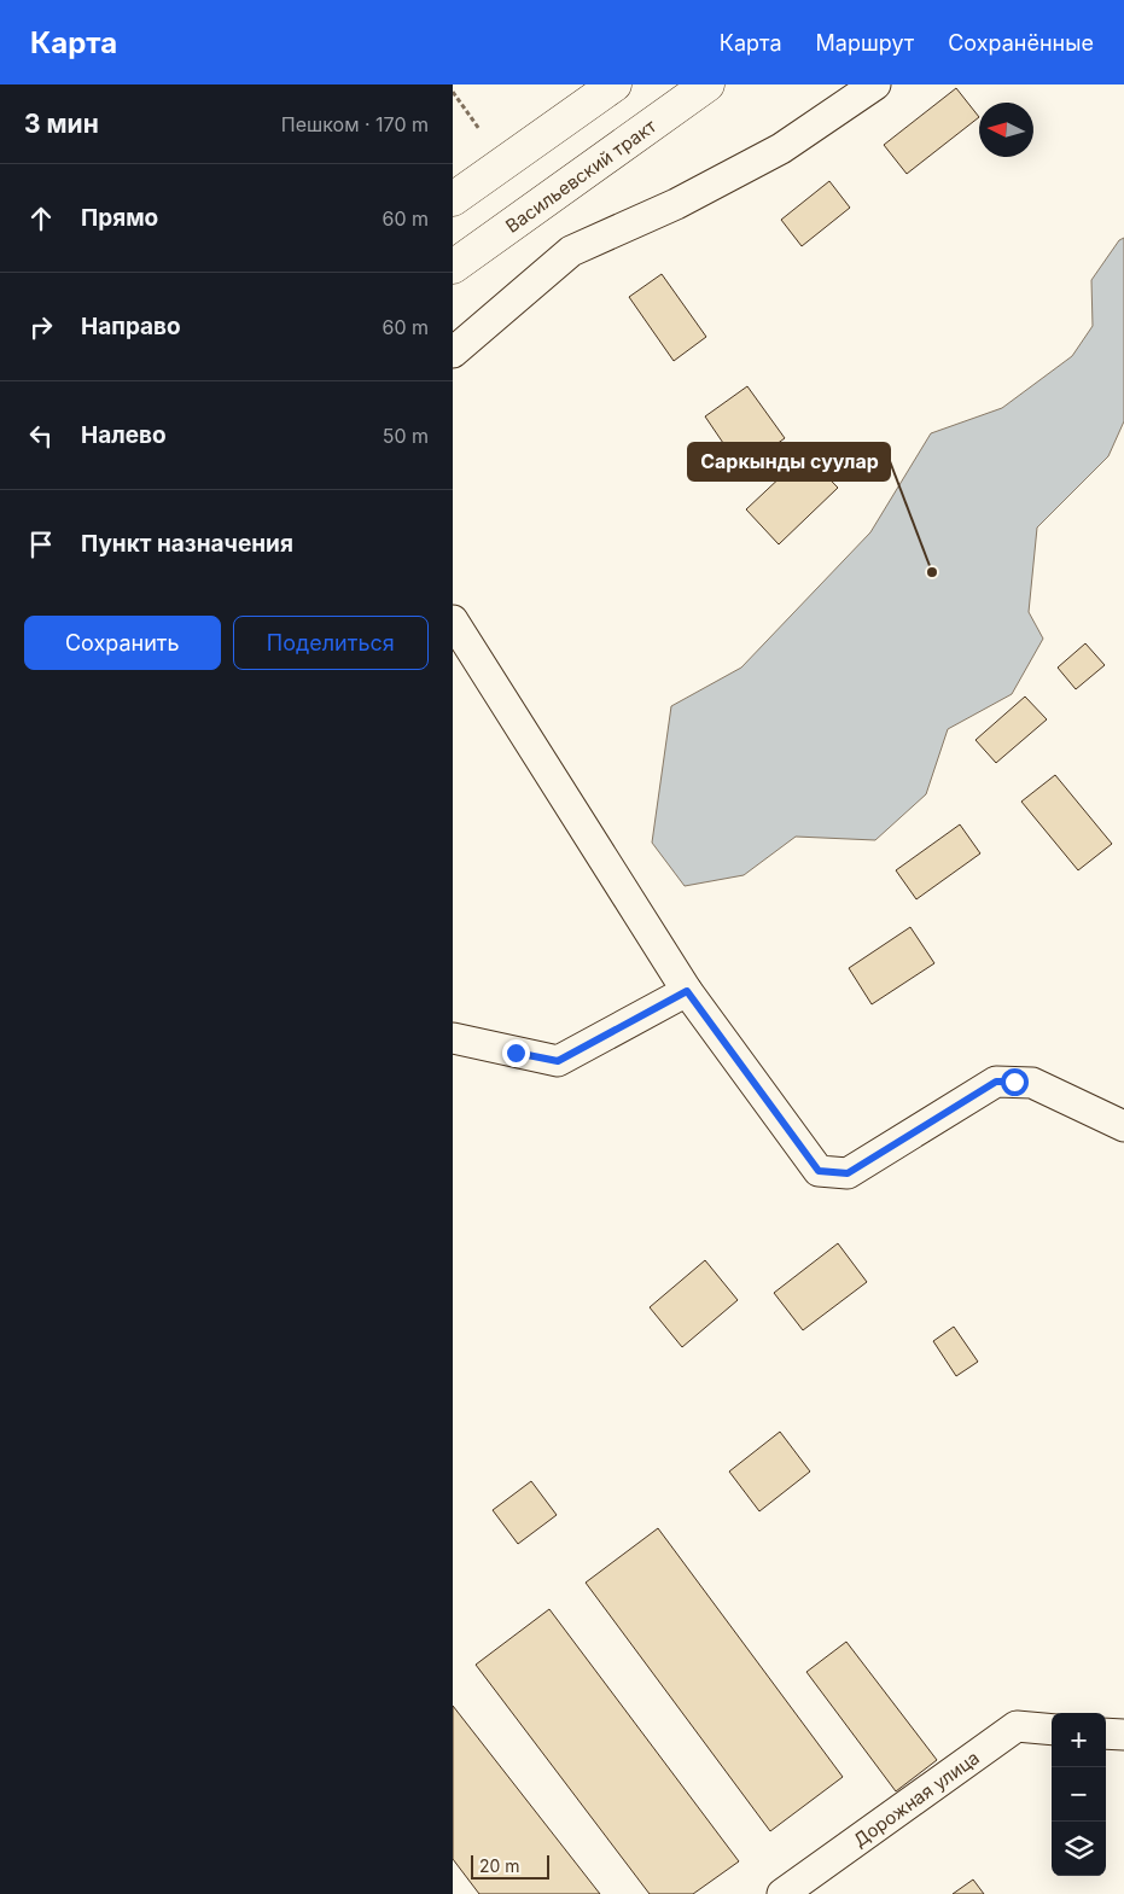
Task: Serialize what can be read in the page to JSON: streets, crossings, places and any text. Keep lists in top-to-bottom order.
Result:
{
  "streets": {
    "main road": ["Васильевский тракт"],
    "street": ["Дорожная улица"]
  },
  "places": ["Саркынды суулар"],
  "scale_bar": "20 m",
  "north": "left",
  "page": {
    "header": "Карта",
    "nav": ["Карта", "Маршрут", "Сохранённые"],
    "heading": ["3 мин", "Пешком · 170 m"],
    "list": [
      ["Прямо", "60 m"],
      ["Направо", "60 m"],
      ["Налево", "50 m"],
      "Пункт назначения"
    ],
    "buttons": ["Сохранить", "Поделиться"],
    "map_buttons": ["+", "−"],
    "scale": "20 m"
  }
}
